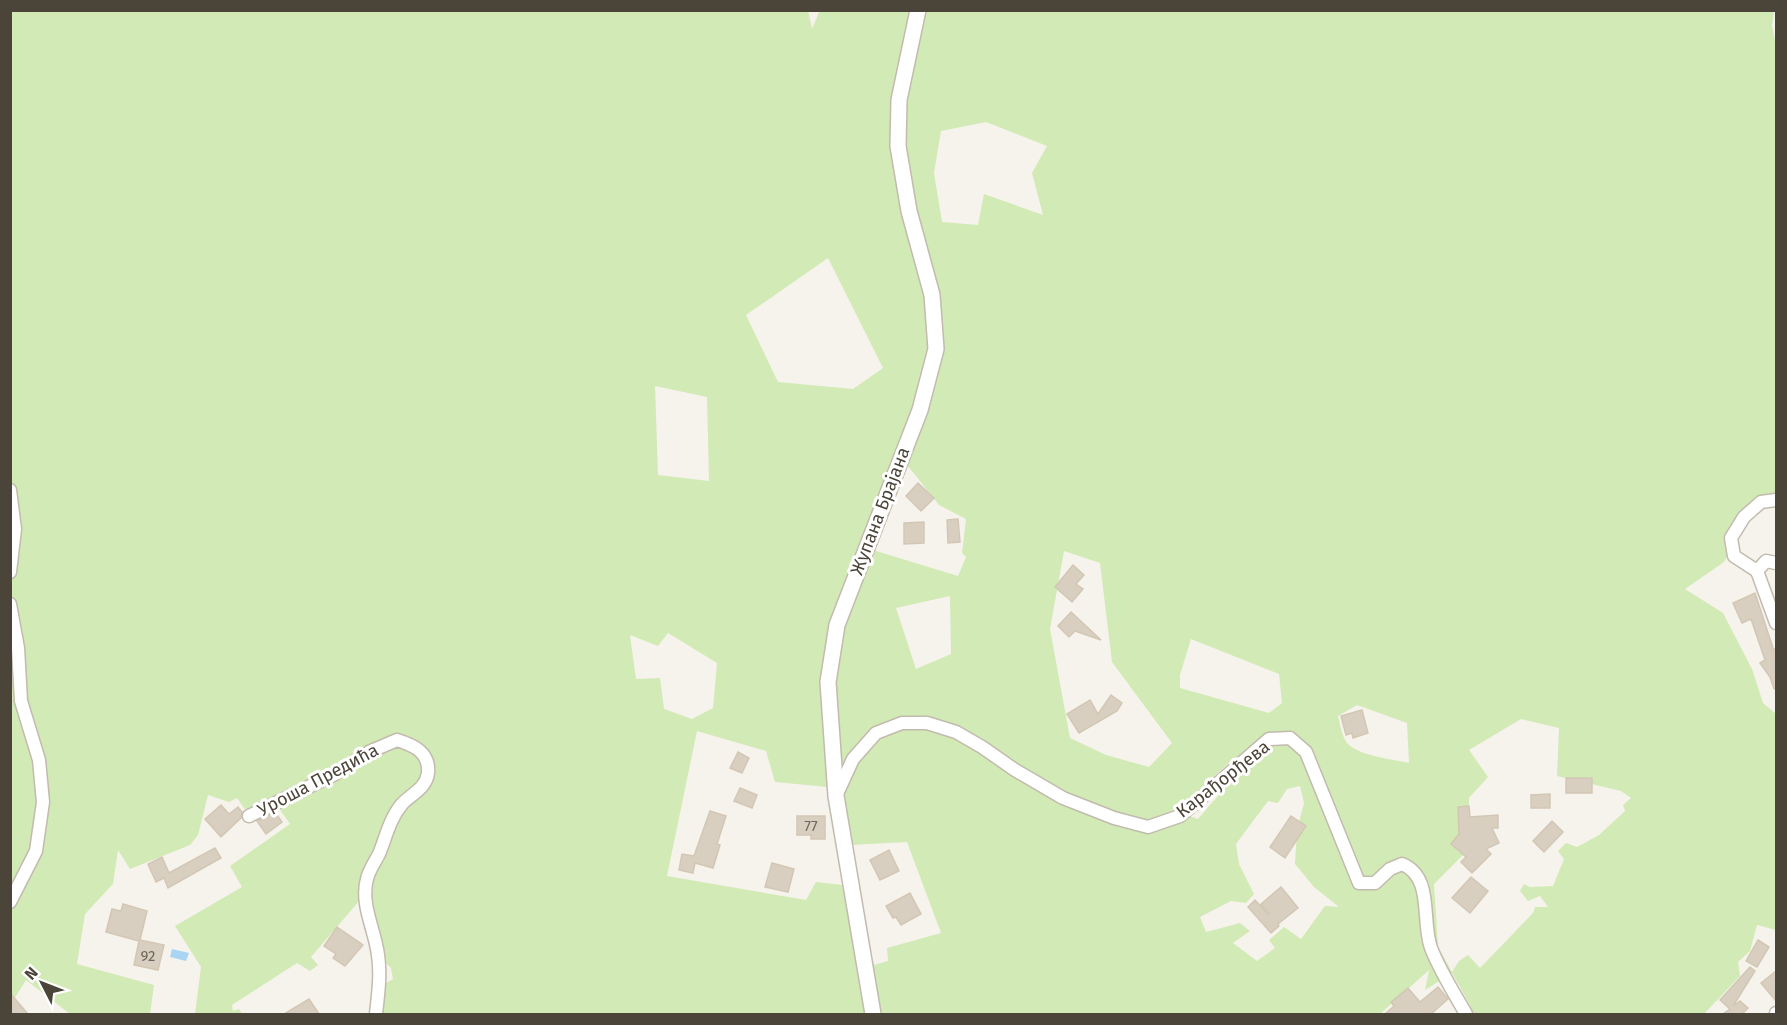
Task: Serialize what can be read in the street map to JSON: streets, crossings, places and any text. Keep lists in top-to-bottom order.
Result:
{
  "streets": {
    "street": ["Жупана Брајана", "Карађорђева", "Уроша Предића"]
  },
  "crossings": [
    ["Жупана Брајана", "Карађорђева"]
  ],
  "house_numbers": ["77", "92"],
  "north": "top left"
}
